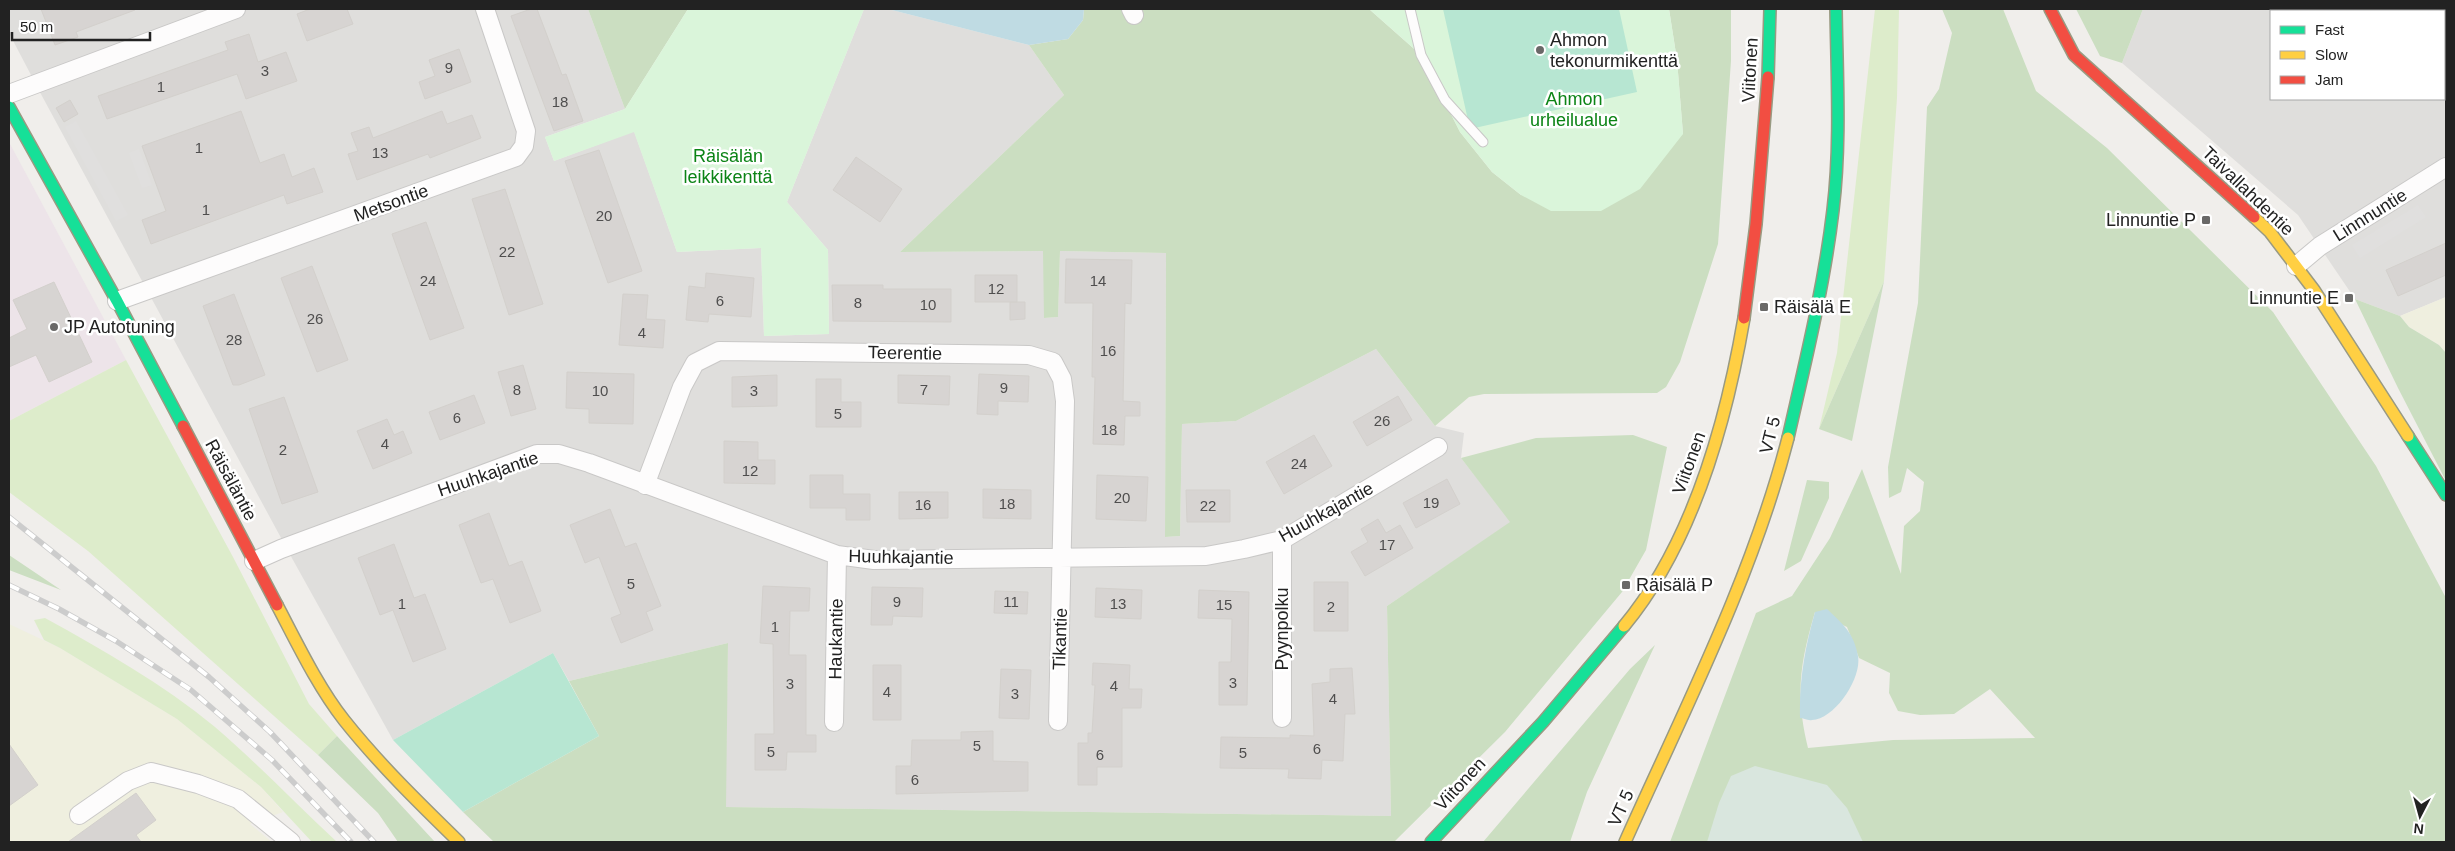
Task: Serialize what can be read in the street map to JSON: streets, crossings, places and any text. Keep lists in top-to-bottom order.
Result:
{
  "streets": {
    "main road": [
      "Viitonen",
      "Taivallahdentie",
      "VT 5",
      "Räisäläntie"
    ],
    "street": [
      "Metsontie",
      "Linnnuntie",
      "Teerentie",
      "Huuhkajantie",
      "Pyynpolku",
      "Haukantie",
      "Tikantie"
    ]
  },
  "crossings": [
    ["Taivallahdentie", "Linnnuntie"],
    ["Metsontie", "Räisäläntie"],
    ["Teerentie", "Huuhkajantie"],
    ["Teerentie", "Tikantie"],
    ["Huuhkajantie", "Räisäläntie"],
    ["Huuhkajantie", "Pyynpolku"],
    ["Huuhkajantie", "Haukantie"],
    ["Huuhkajantie", "Tikantie"]
  ],
  "parks": ["Ahmon urheilualue", "Räisälän leikkikenttä"],
  "places": {
    "other": ["Ahmon tekonurmikenttä", "JP Autotuning"],
    "transit": [
      "Linnuntie P",
      "Linnuntie E",
      "Räisälä E",
      "Räisälä P"
    ]
  },
  "house_numbers": [
    "9",
    "3",
    "1",
    "18",
    "1",
    "13",
    "1",
    "20",
    "22",
    "24",
    "14",
    "12",
    "6",
    "8",
    "10",
    "26",
    "4",
    "28",
    "16",
    "9",
    "8",
    "7",
    "10",
    "3",
    "5",
    "6",
    "26",
    "18",
    "4",
    "2",
    "24",
    "12",
    "20",
    "19",
    "18",
    "16",
    "22",
    "17",
    "5",
    "9",
    "11",
    "1",
    "13",
    "15",
    "2",
    "1",
    "3",
    "3",
    "4",
    "4",
    "3",
    "4",
    "5",
    "6",
    "5",
    "5",
    "6",
    "6"
  ],
  "legend": ["Fast", "Slow", "Jam"],
  "scale_bar": "50 m",
  "north": "bottom"
}
